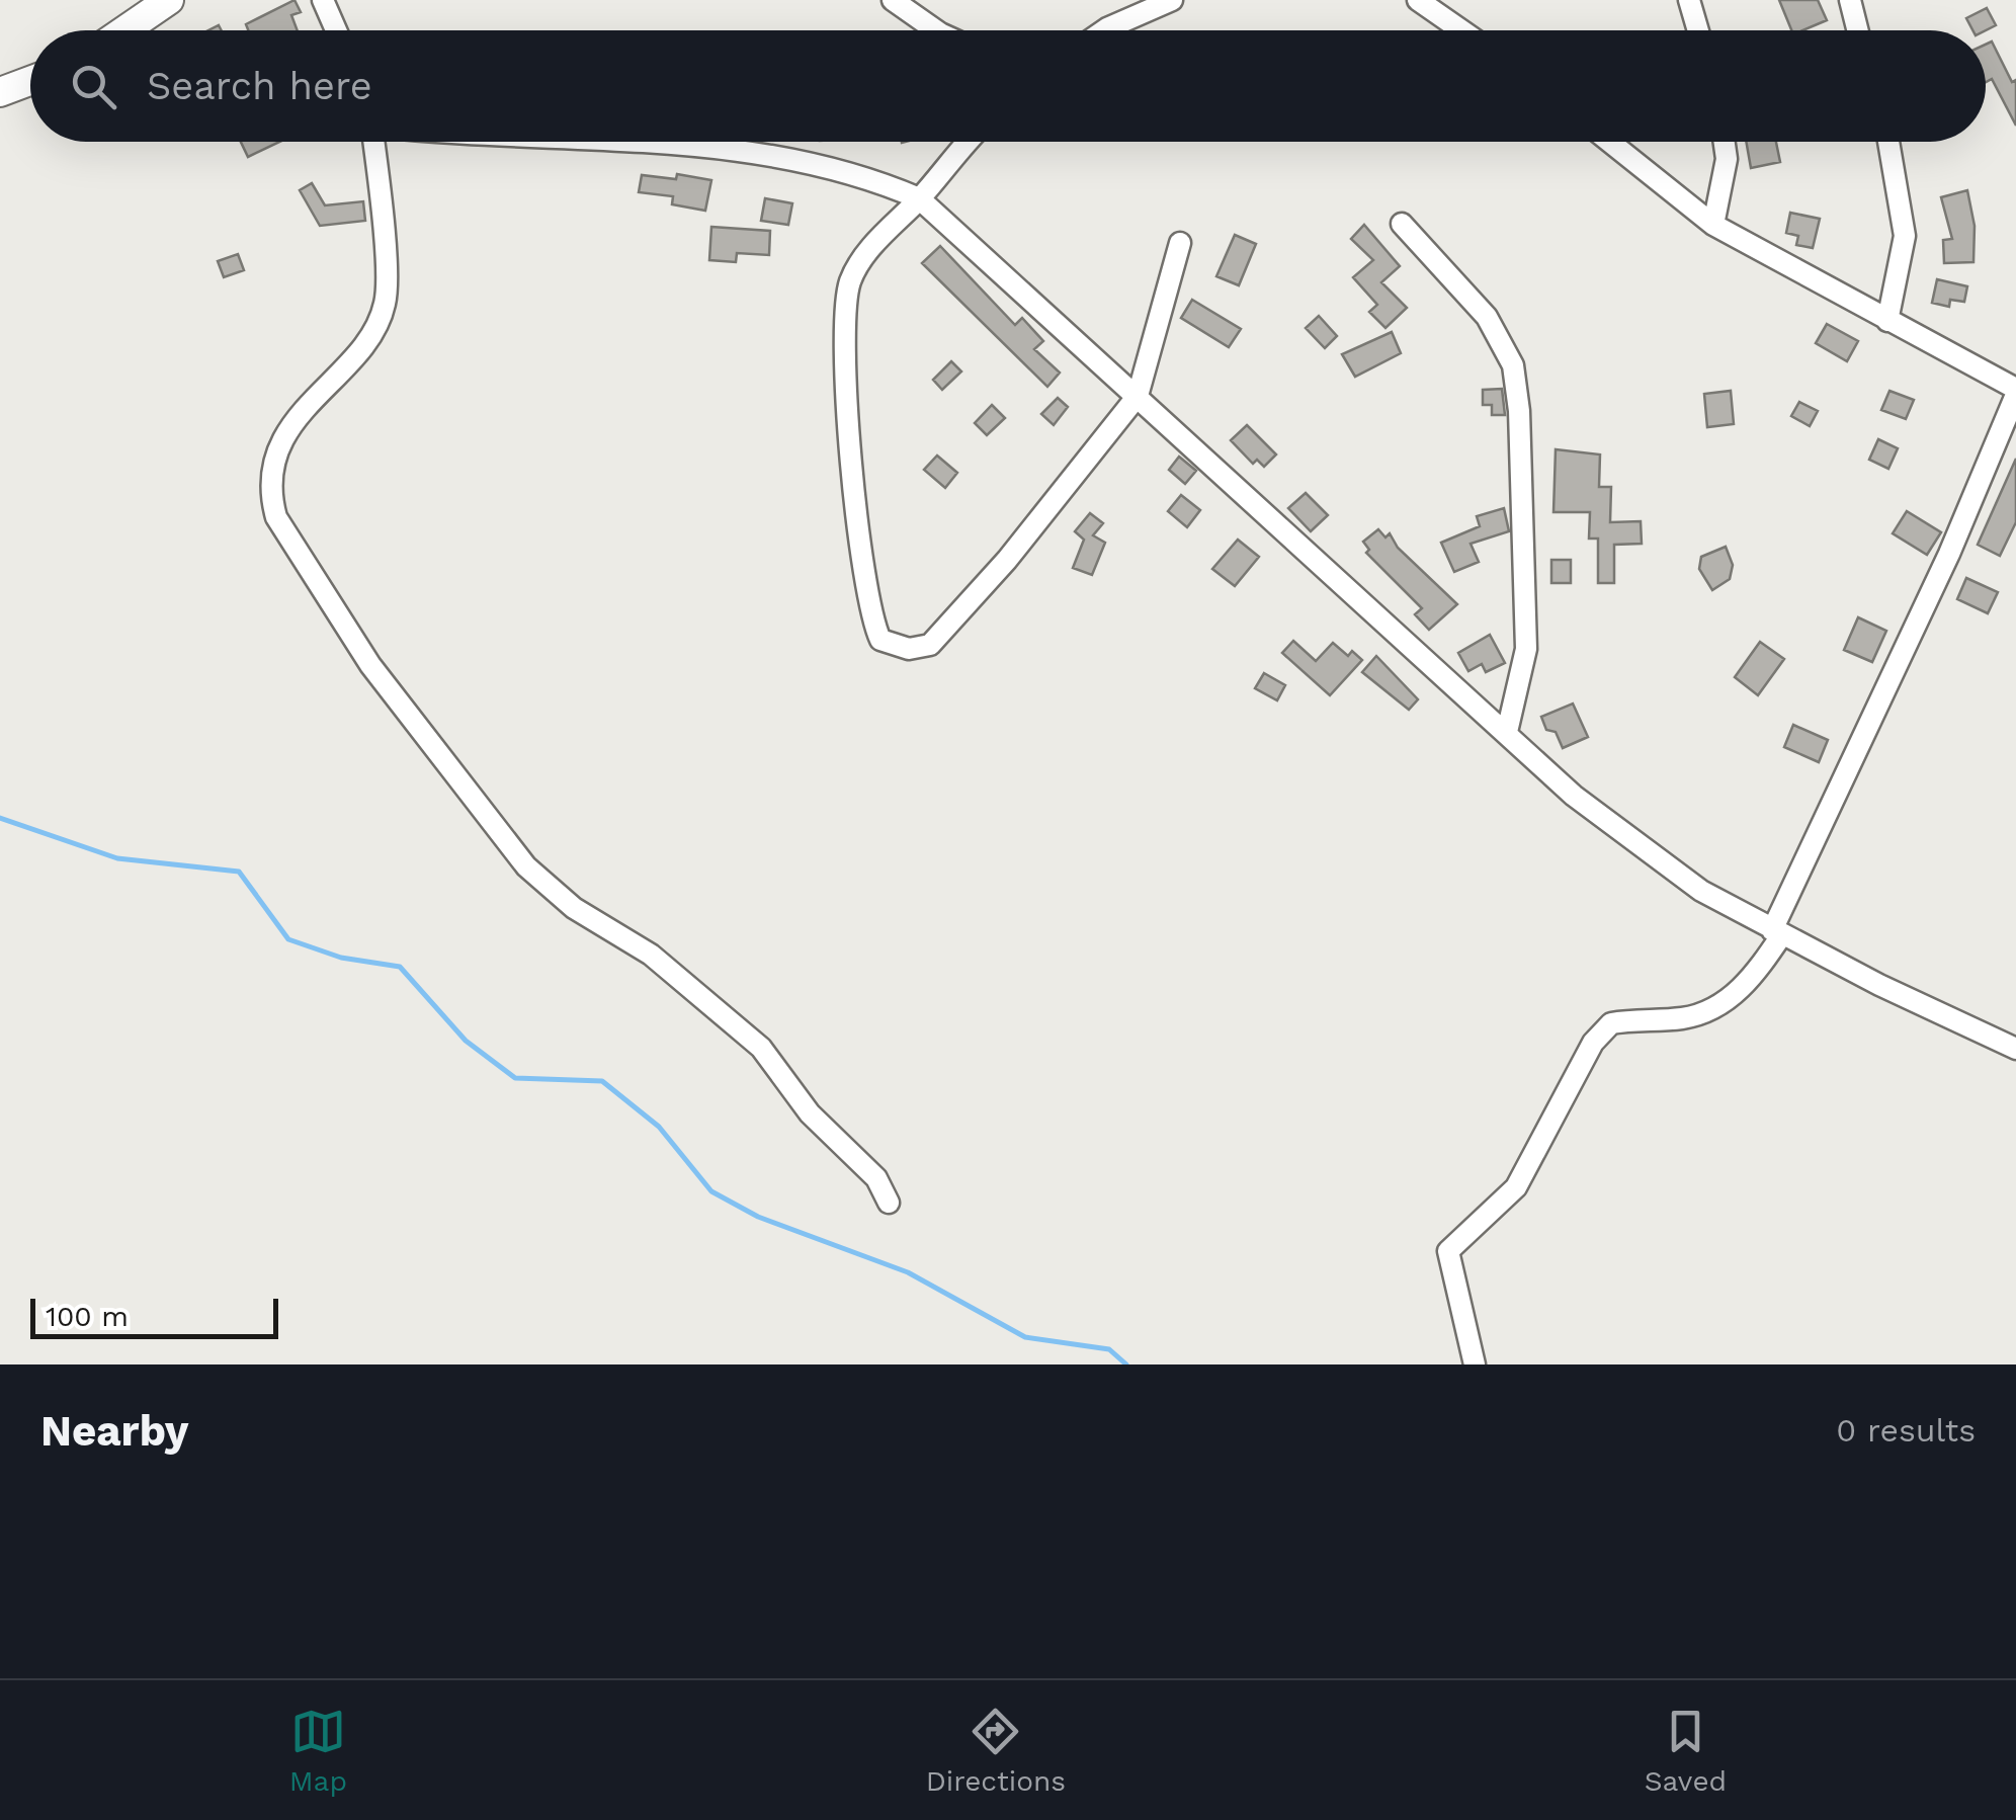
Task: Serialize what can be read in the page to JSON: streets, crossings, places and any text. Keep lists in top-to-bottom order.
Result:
{
  "scale_bar": "100 m",
  "page": {
    "search": "Search here",
    "scale": "100 m",
    "heading": ["Nearby", "0 results"],
    "nav": ["Map", "Directions", "Saved"]
  }
}
